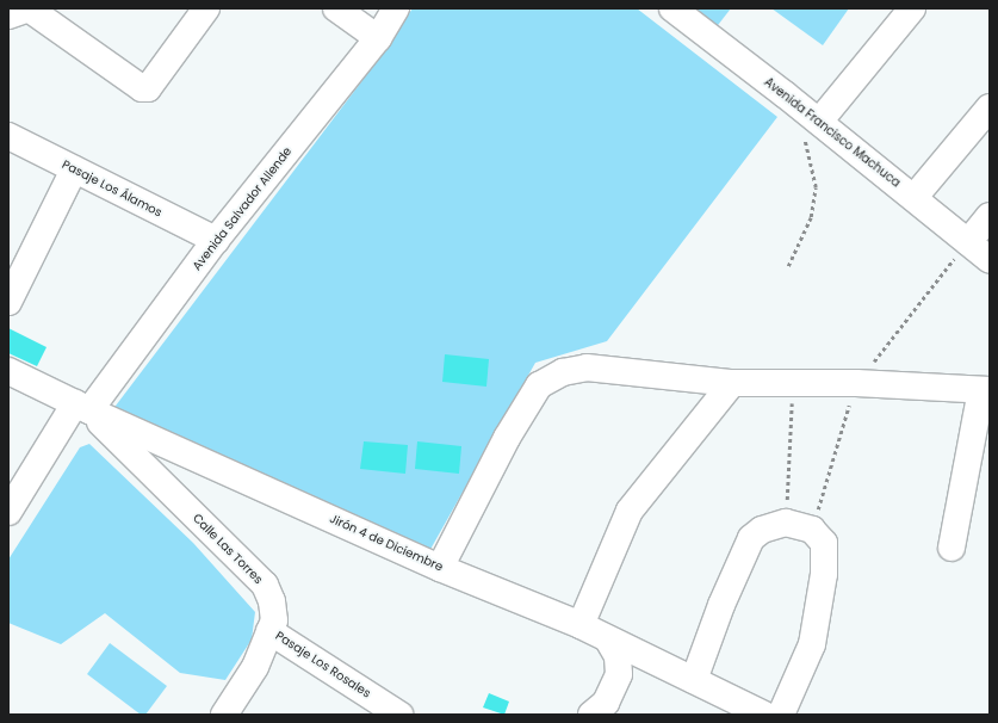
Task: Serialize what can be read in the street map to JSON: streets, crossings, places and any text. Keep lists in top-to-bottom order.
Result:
{
  "streets": {
    "street": [
      "Avenida Francisco Machuca",
      "Pasaje Los Álamos",
      "Avenida Salvador Allende",
      "Jirón 4 de Diciembre",
      "Calle Las Torres",
      "Pasaje Los Rosales"
    ]
  },
  "crossings": [
    ["Pasaje Los Álamos", "Avenida Salvador Allende"],
    ["Avenida Salvador Allende", "Jirón 4 de Diciembre"],
    ["Avenida Salvador Allende", "Calle Las Torres"],
    ["Jirón 4 de Diciembre", "Calle Las Torres"],
    ["Calle Las Torres", "Pasaje Los Rosales"]
  ]
}
